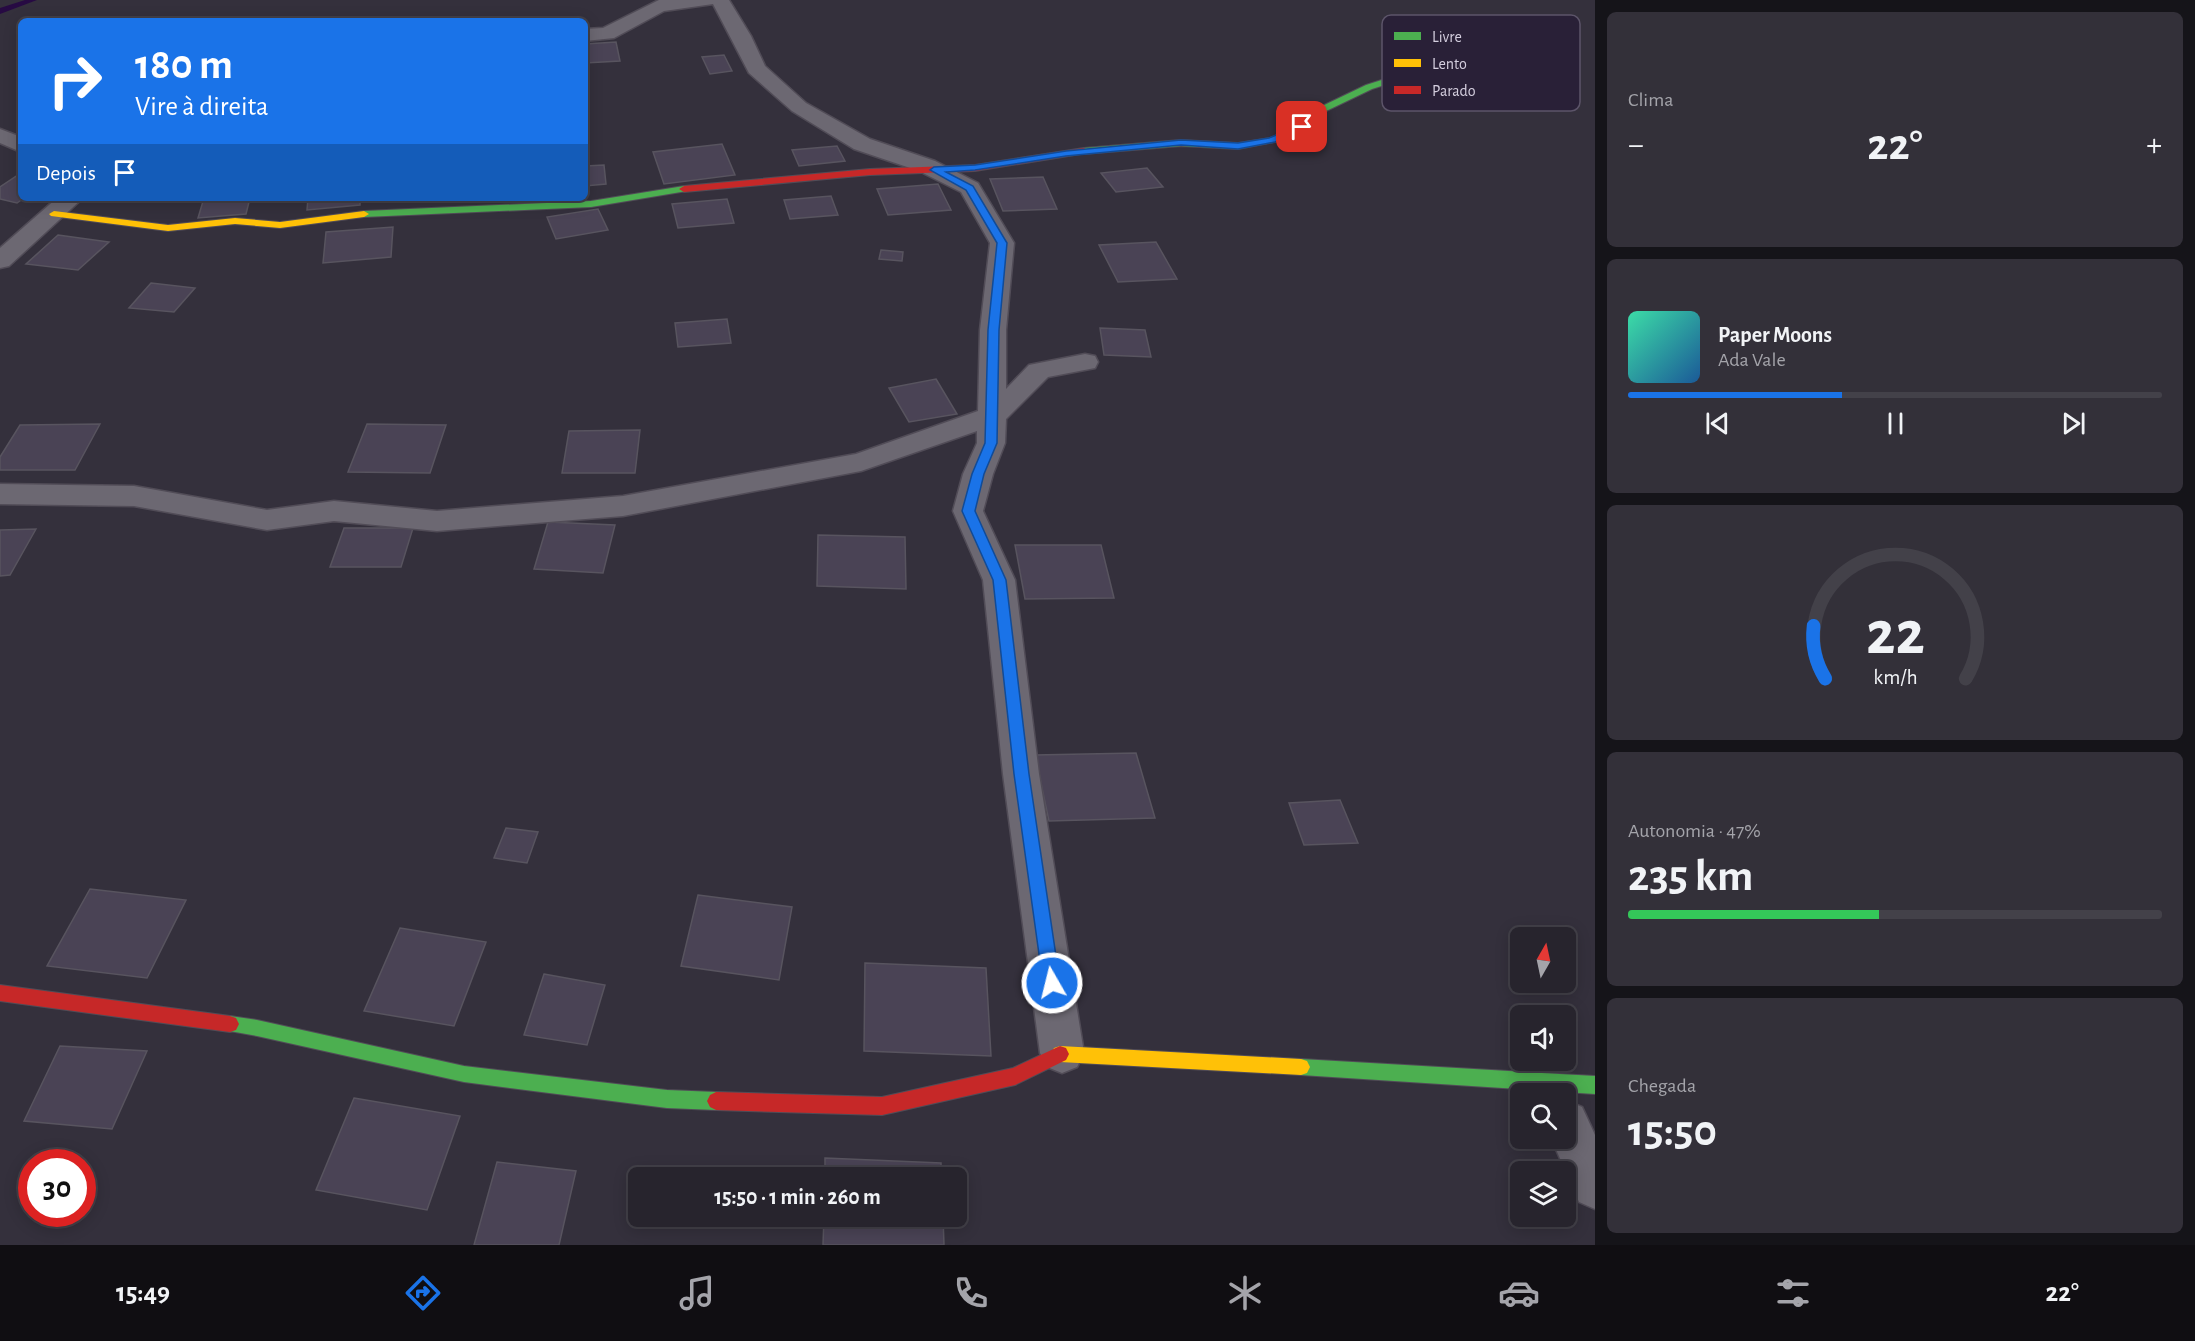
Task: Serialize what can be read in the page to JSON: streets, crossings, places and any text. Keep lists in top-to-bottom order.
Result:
{
  "legend": ["Livre", "Lento", "Parado"],
  "north": "top",
  "page": {
    "tile": [
      "Clima",
      ["Autonomia · 47%", "235 km"],
      ["Chegada", "15:50"]
    ],
    "turn": ["180 m", "Vire à direita"],
    "heat": ["−", "22°", "+"],
    "then": "Depois",
    "song": ["Paper Moons", "Ada Vale"],
    "limit": "30",
    "trip": "15:50 · 1 min · 260 m",
    "tabs": ["15:49", "22°"],
    "gauge": ["22", "km/h"]
  }
}
